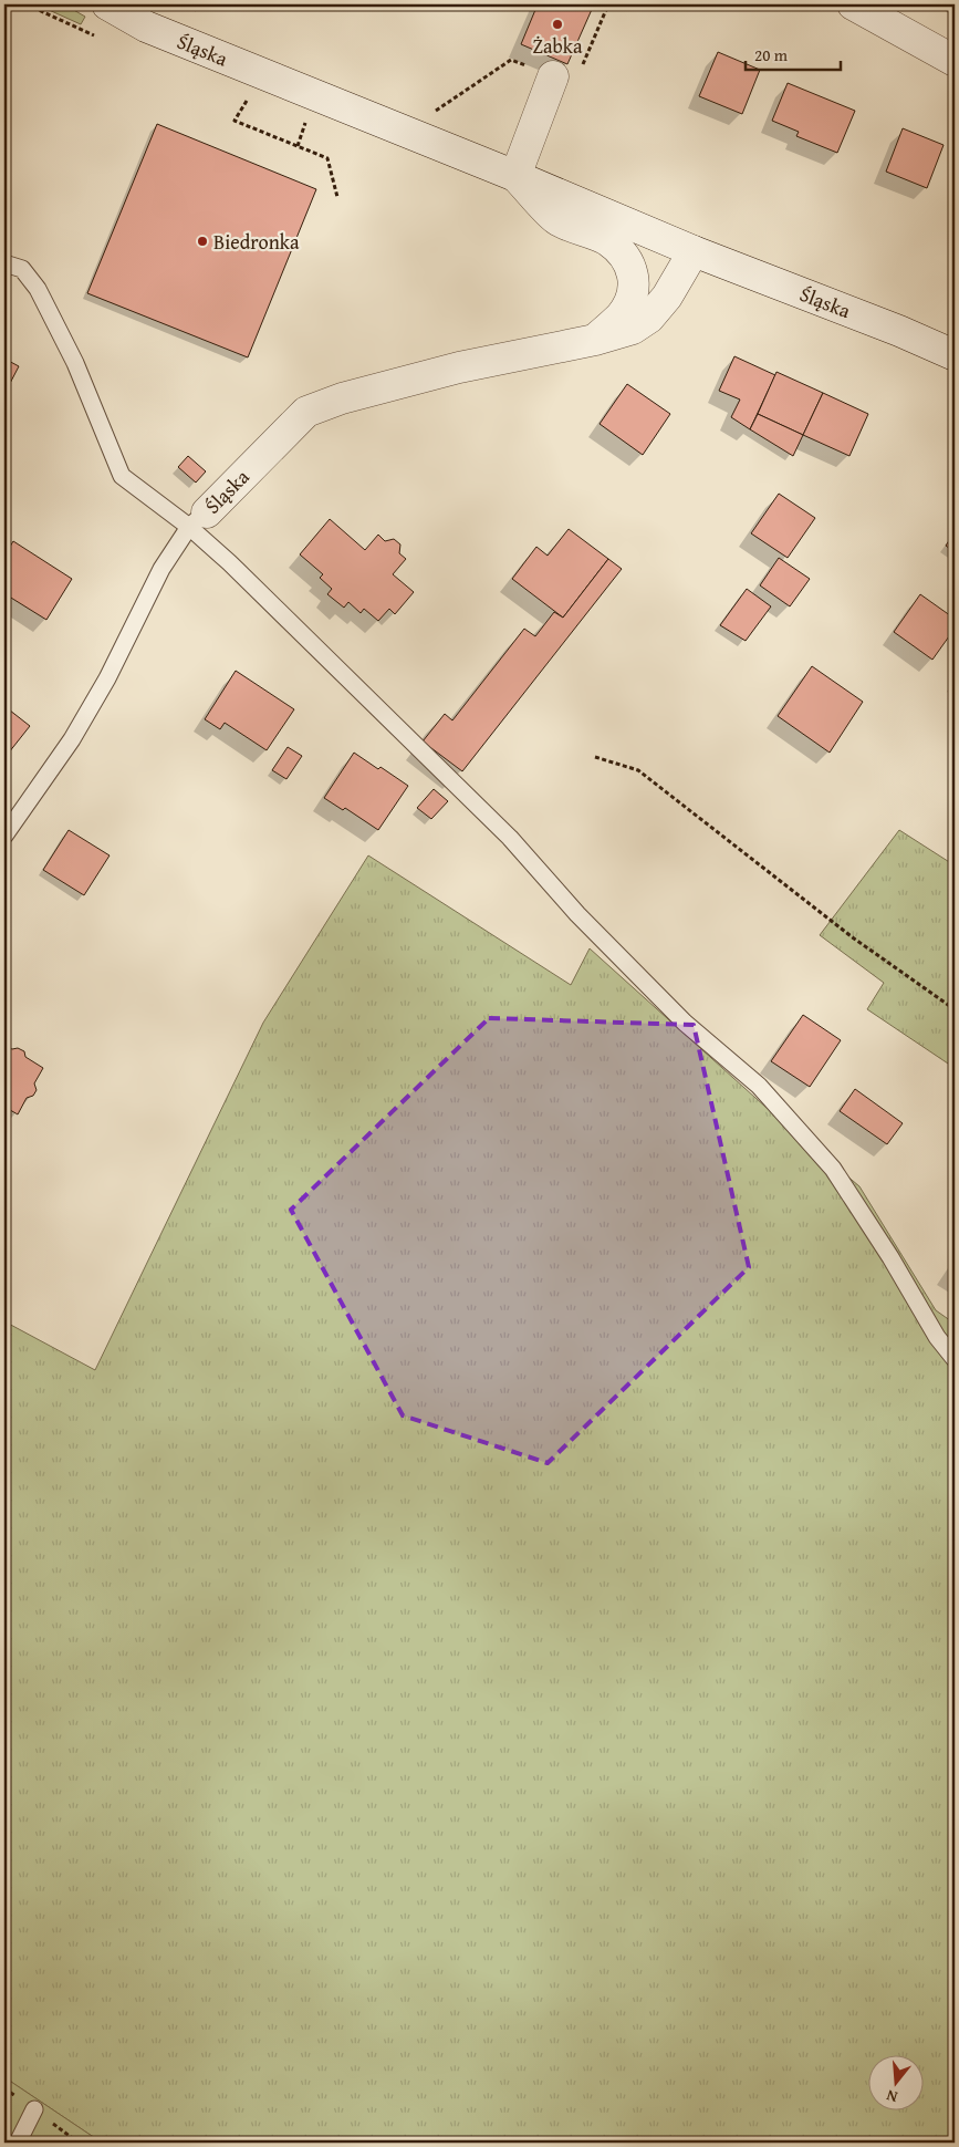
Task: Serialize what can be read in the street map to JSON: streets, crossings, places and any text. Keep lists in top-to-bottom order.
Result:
{
  "streets": {
    "street": ["Śląska"]
  },
  "places": ["Żabka", "Biedronka"],
  "scale_bar": "20 m",
  "north": "bottom"
}
